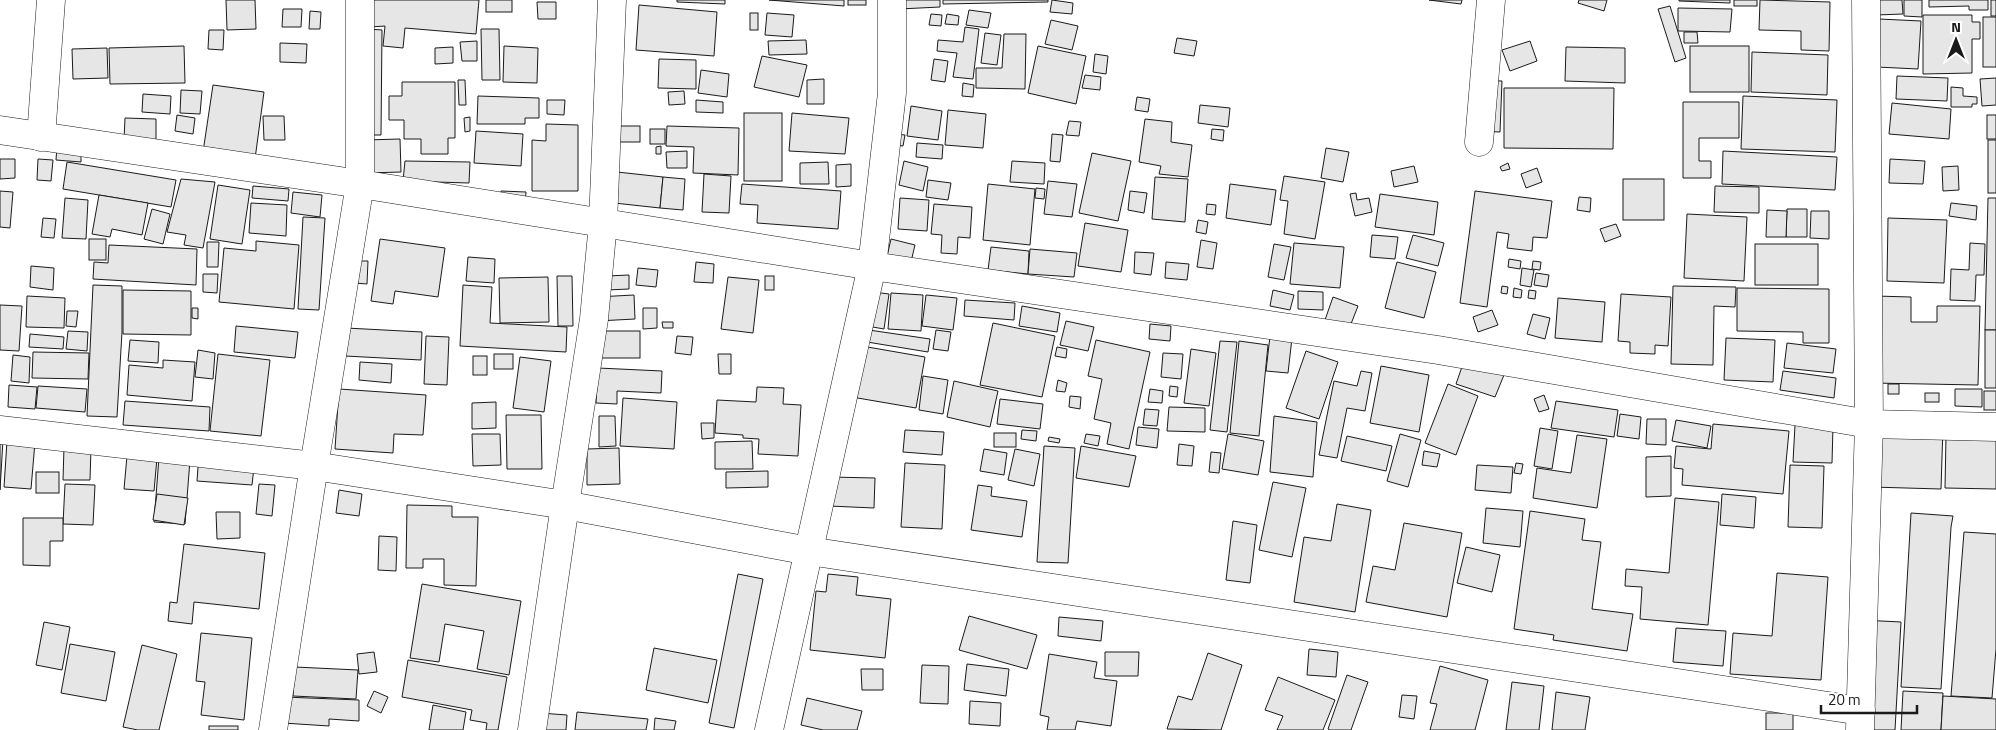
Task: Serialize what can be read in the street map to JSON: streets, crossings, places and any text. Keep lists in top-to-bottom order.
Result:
{
  "scale_bar": "20 m",
  "north": "top"
}
